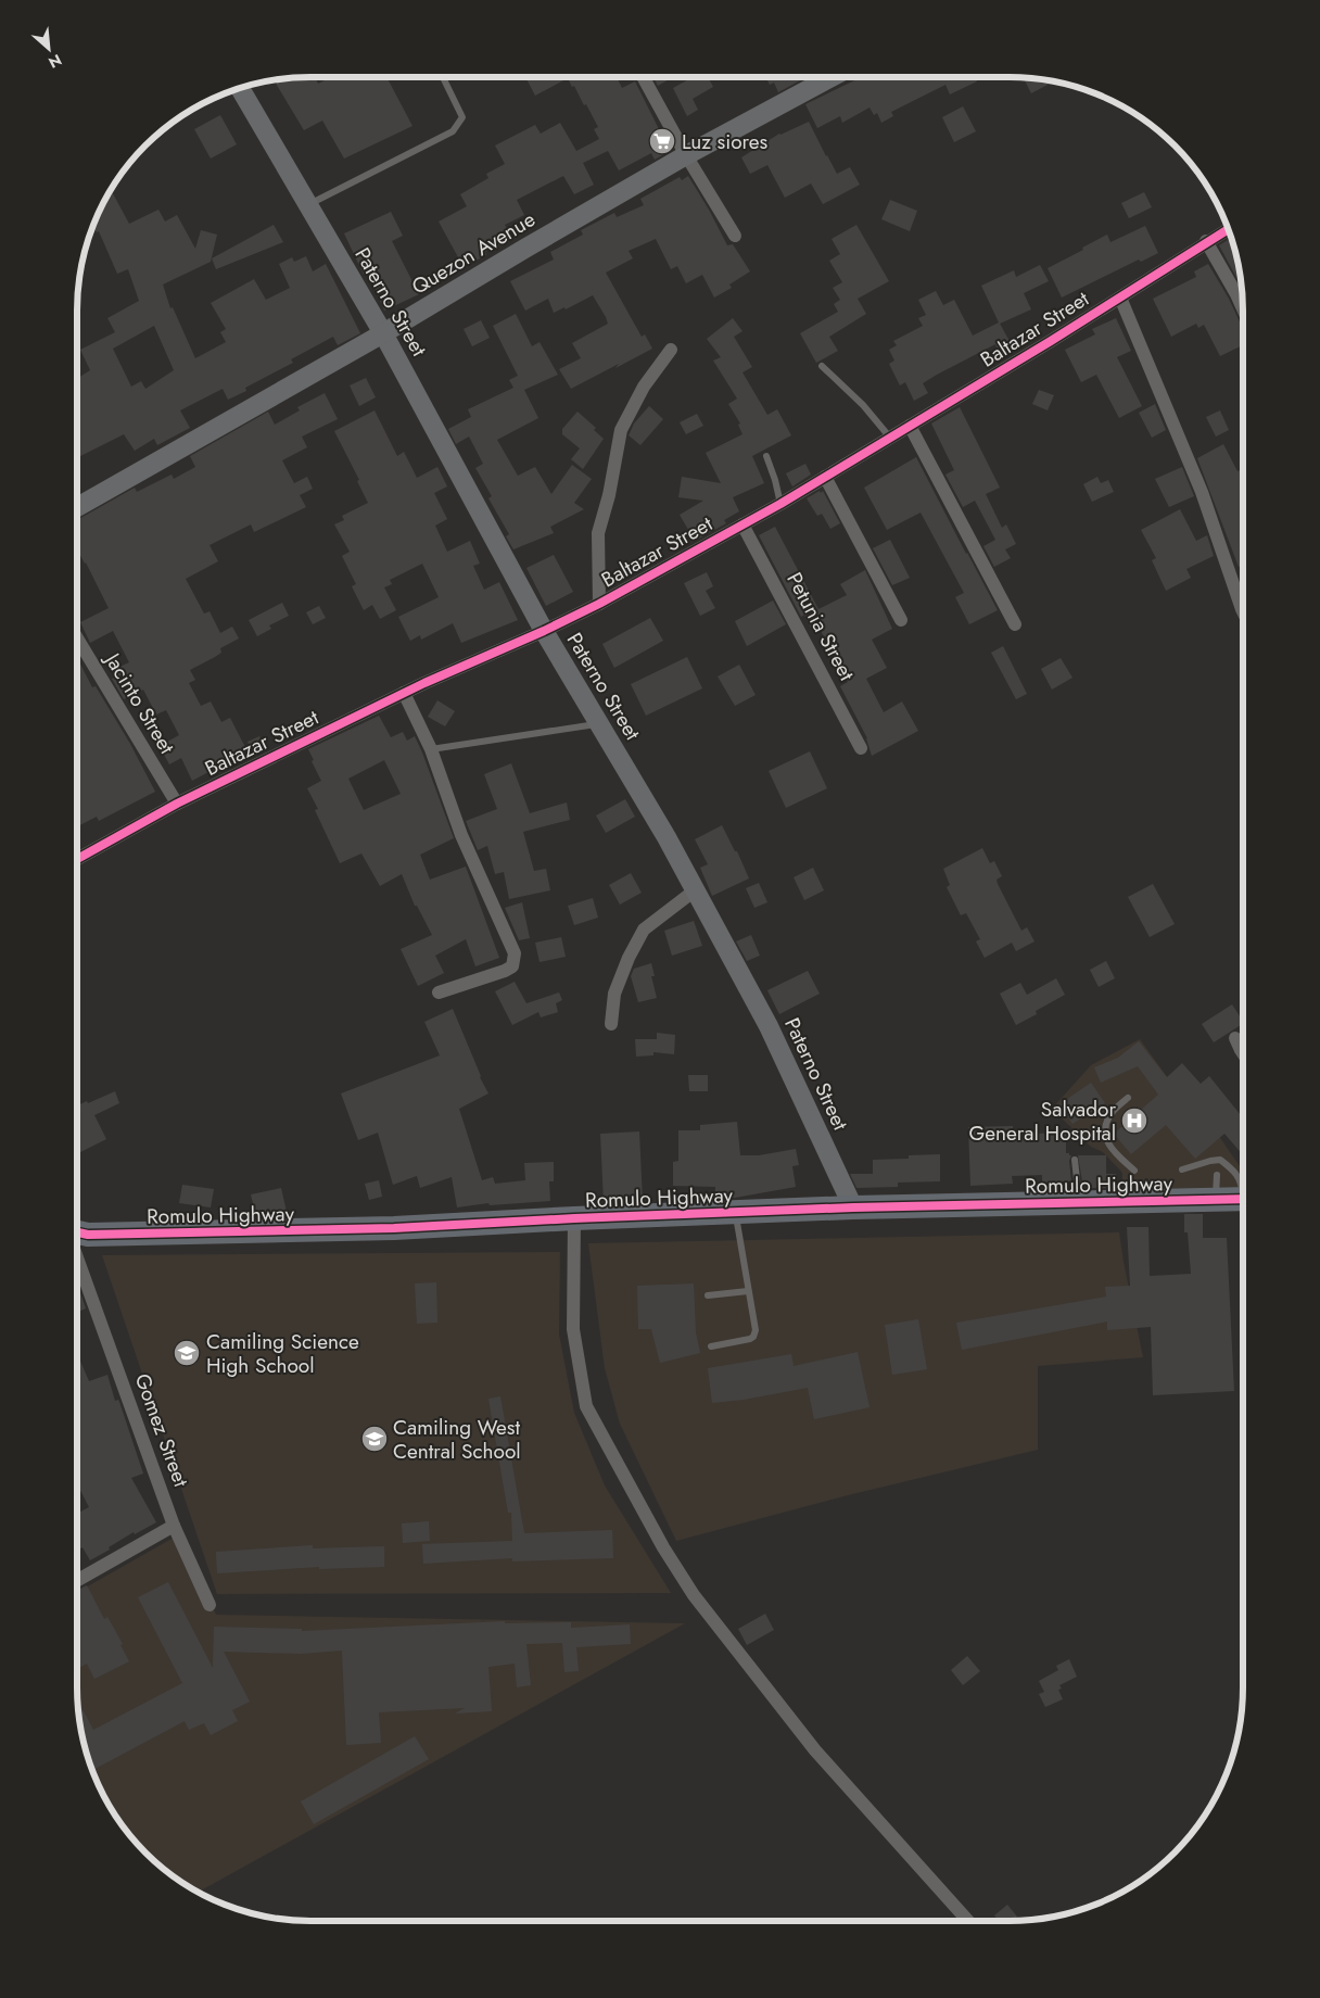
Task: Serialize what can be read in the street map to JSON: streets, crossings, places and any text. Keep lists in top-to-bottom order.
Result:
{
  "streets": {
    "highway": ["Romulo Highway"],
    "street": [
      "Quezon Avenue",
      "Paterno Street",
      "Baltazar Street",
      "Petunia Street",
      "Jacinto Street",
      "Gomez Street"
    ]
  },
  "crossings": [
    ["Quezon Avenue", "Paterno Street"],
    ["Paterno Street", "Baltazar Street"],
    ["Paterno Street", "Romulo Highway"],
    ["Baltazar Street", "Petunia Street"],
    ["Baltazar Street", "Jacinto Street"]
  ],
  "places": {
    "supermarket": ["Luz siores"],
    "hospital": ["Salvador General Hospital"],
    "school or university": ["Camiling Science High School", "Camiling West Central School"]
  },
  "north": "bottom right"
}
